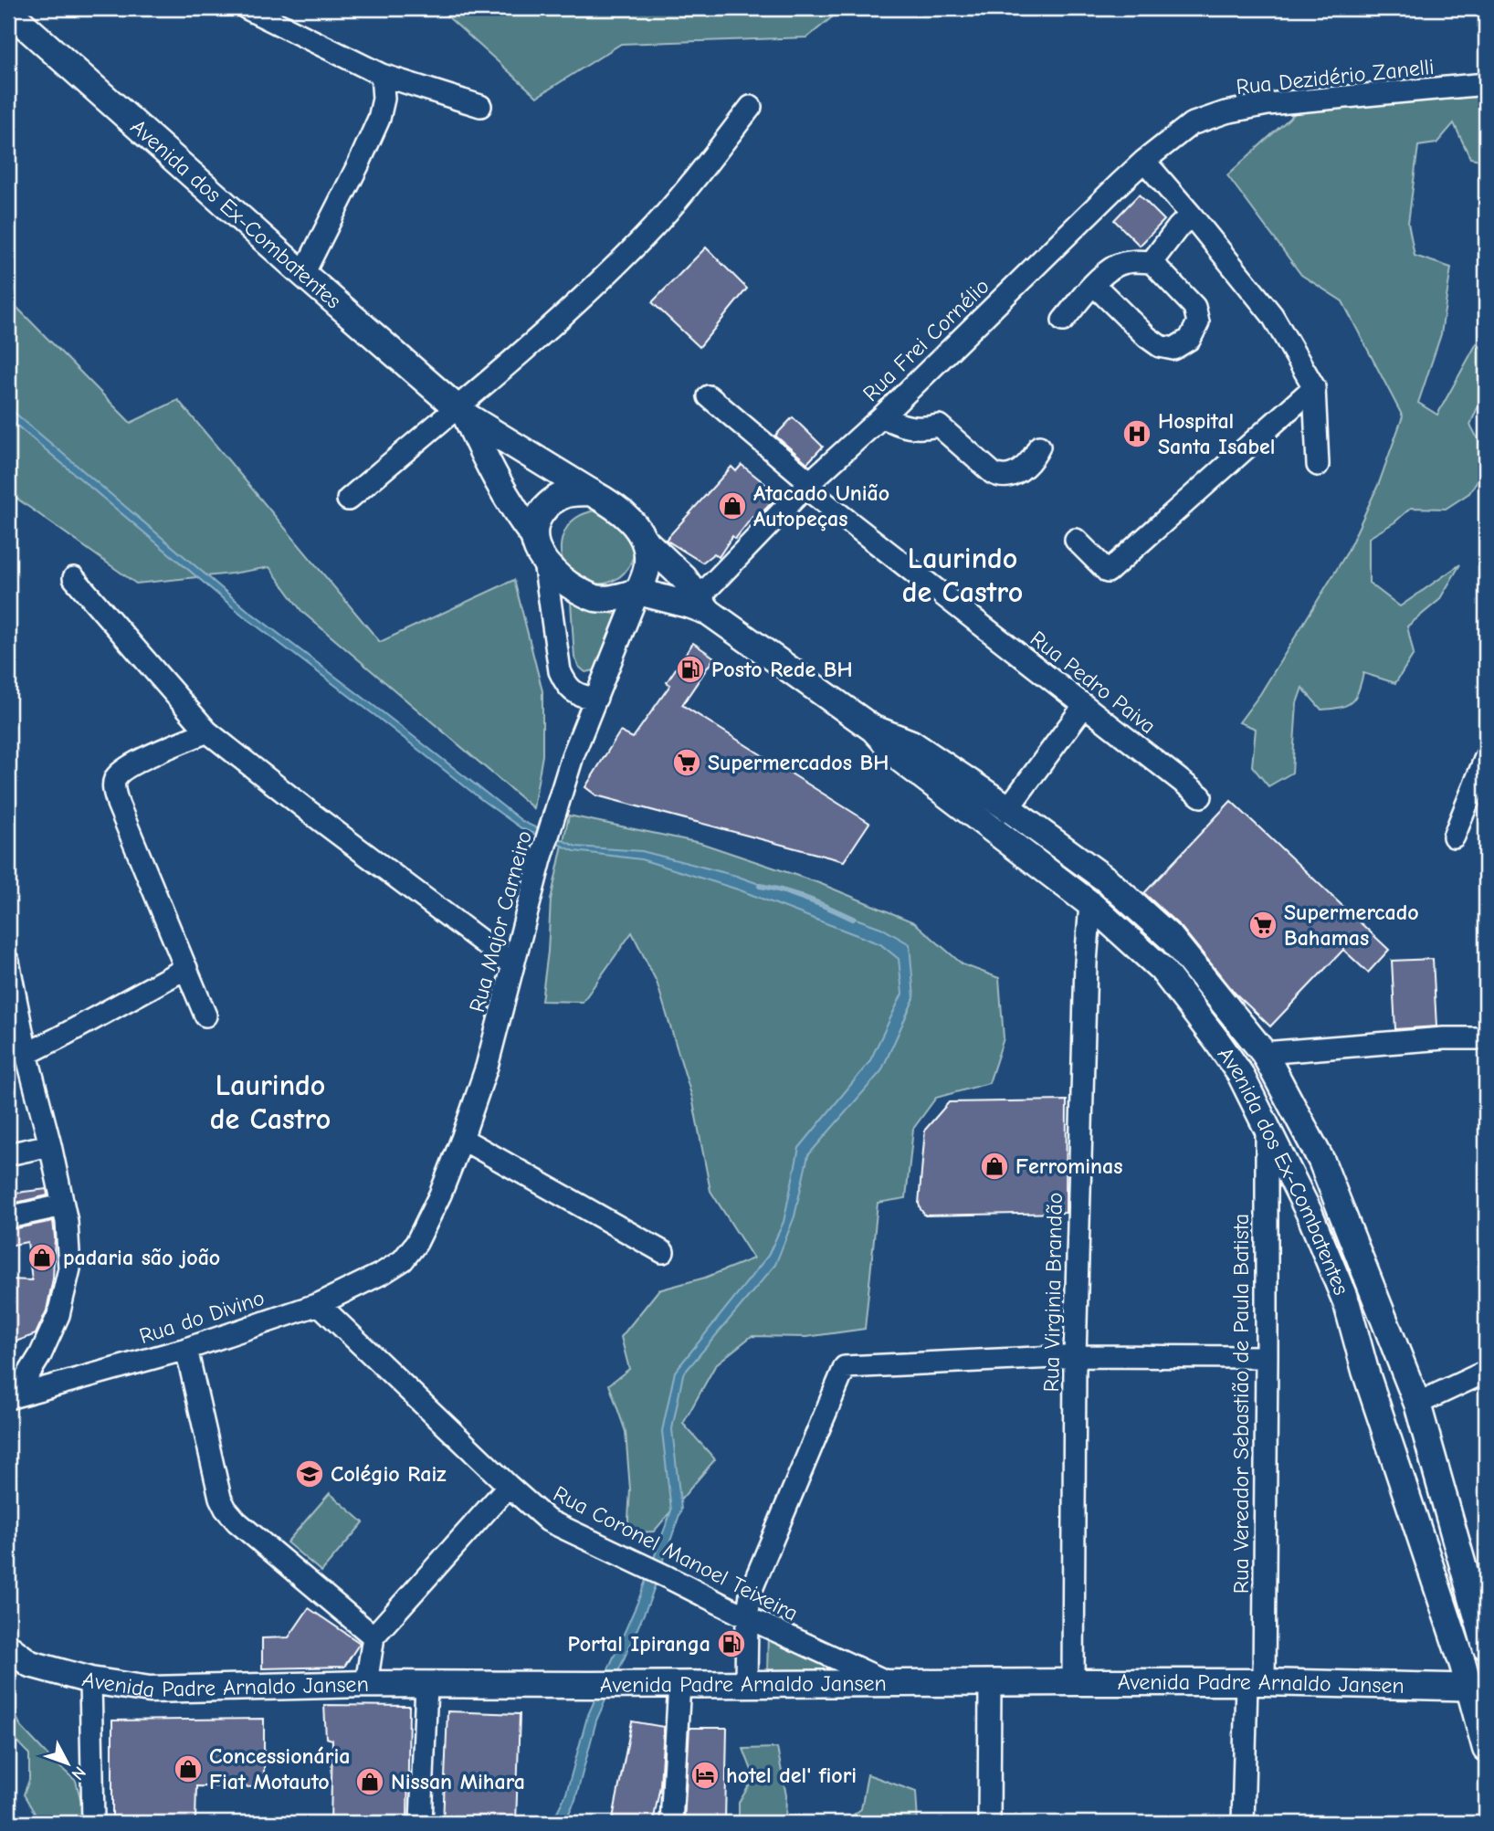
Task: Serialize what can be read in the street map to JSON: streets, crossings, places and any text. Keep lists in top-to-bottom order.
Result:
{
  "streets": {
    "main road": ["Avenida dos Ex-Combatentes", "Avenida Padre Arnaldo Jansen"],
    "street": [
      "Rua Dezidério Zanelli",
      "Rua Frei Cornélio",
      "Rua Pedro Paiva",
      "Rua Major Carneiro",
      "Rua Virginia Brandão",
      "Rua do Divino",
      "Rua Vereador Sebastião de Paula Batista",
      "Rua Coronel Manoel Teixeira"
    ]
  },
  "crossings": [
    ["Rua Dezidério Zanelli", "Rua Frei Cornélio"],
    ["Avenida dos Ex-Combatentes", "Rua Frei Cornélio"],
    ["Avenida dos Ex-Combatentes", "Rua Major Carneiro"],
    ["Avenida dos Ex-Combatentes", "Rua Virginia Brandão"],
    ["Avenida dos Ex-Combatentes", "Rua Vereador Sebastião de Paula Batista"],
    ["Avenida dos Ex-Combatentes", "Avenida Padre Arnaldo Jansen"],
    ["Rua Frei Cornélio", "Rua Pedro Paiva"],
    ["Rua Major Carneiro", "Rua do Divino"],
    ["Rua Virginia Brandão", "Avenida Padre Arnaldo Jansen"],
    ["Rua do Divino", "Rua Coronel Manoel Teixeira"],
    ["Rua Vereador Sebastião de Paula Batista", "Avenida Padre Arnaldo Jansen"],
    ["Rua Coronel Manoel Teixeira", "Avenida Padre Arnaldo Jansen"]
  ],
  "districts": ["Laurindo de Castro", "Laurindo de Castro"],
  "places": {
    "hospital": ["Hospital Santa Isabel"],
    "shop": [
      "Atacado União Autopeças",
      "Ferrominas",
      "padaria são joão",
      "Concessionária Fiat Motauto",
      "Nissan Mihara"
    ],
    "fuel station": ["Posto Rede BH", "Portal Ipiranga"],
    "supermarket": ["Supermercados BH", "Supermercado Bahamas"],
    "school or university": ["Colégio Raiz"],
    "hotel": ["hotel del' fiori"]
  },
  "north": "bottom right"
}
